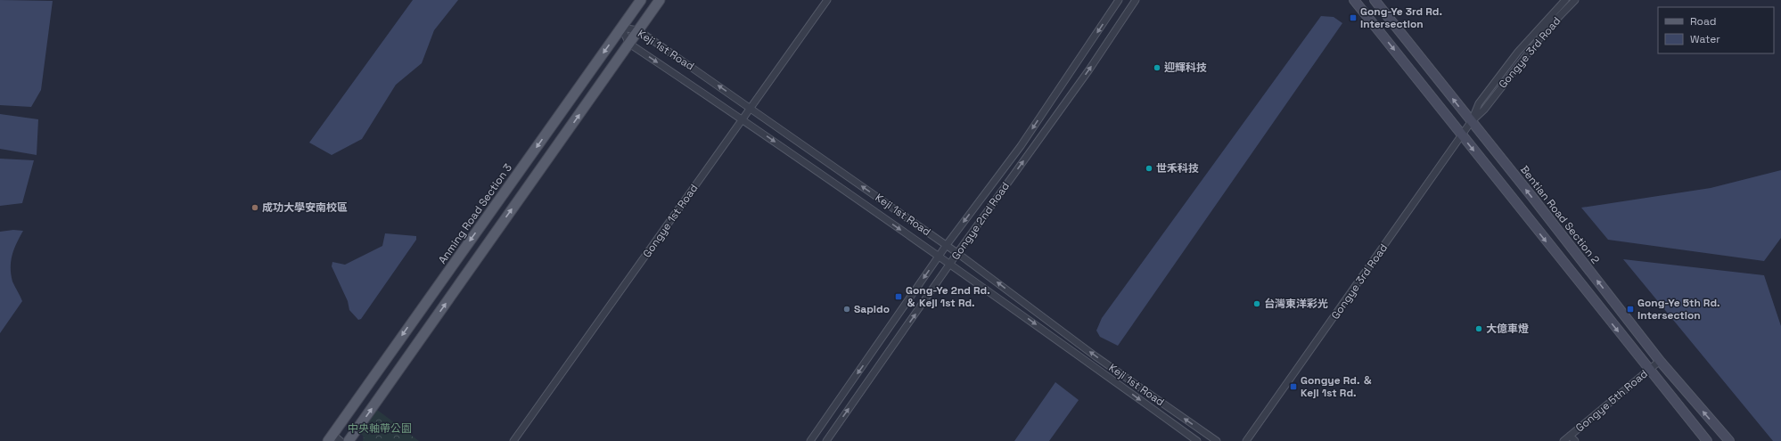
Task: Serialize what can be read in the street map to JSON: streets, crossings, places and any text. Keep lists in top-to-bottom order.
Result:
{
  "streets": {
    "main road": ["Anming Road Section 3"],
    "street": [
      "Keji 1st Road",
      "Gongye 3rd Road",
      "Bentian Road Section 2",
      "Gongye 1st Road",
      "Gongye 2nd Road",
      "Gongye 5th Road"
    ]
  },
  "crossings": [
    ["Keji 1st Road", "Anming Road Section 3"],
    ["Keji 1st Road", "Gongye 1st Road"],
    ["Keji 1st Road", "Gongye 2nd Road"],
    ["Gongye 3rd Road", "Bentian Road Section 2"],
    ["Bentian Road Section 2", "Gongye 5th Road"]
  ],
  "parks": ["中央軸帶公園"],
  "places": {
    "transit": [
      "Gong-Ye 3rd Rd. Intersection",
      "Gong-Ye 2nd Rd. ＆ Keji 1st Rd.",
      "Gong-Ye 5th Rd. Intersection",
      "Gongye Rd. ＆ Keji 1st Rd."
    ],
    "other": [
      "迎輝科技",
      "世禾科技",
      "成功大學安南校區",
      "台灣東洋彩光",
      "Sapido",
      "大億車燈"
    ]
  },
  "legend": ["Road", "Water"]
}
